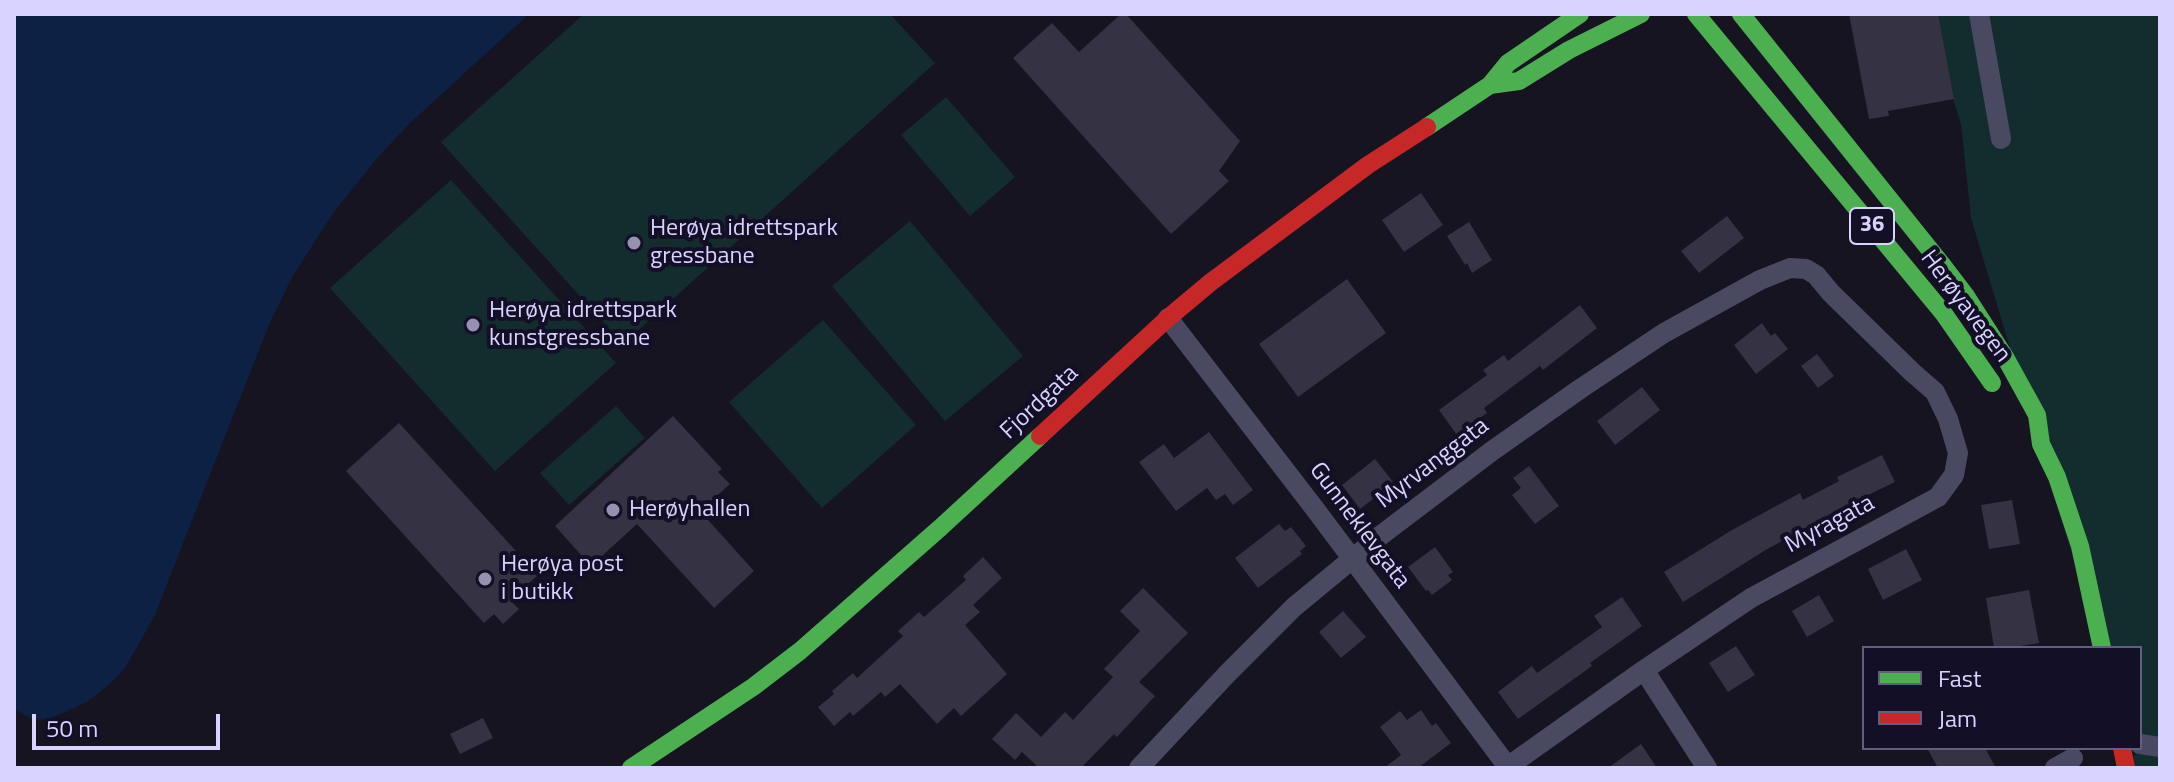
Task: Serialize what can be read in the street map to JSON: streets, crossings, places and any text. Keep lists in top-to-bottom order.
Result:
{
  "streets": {
    "main road": ["36", "Herøyavegen", "Fjordgata"],
    "street": ["Myrvanggata", "Myragata", "Gunneklevgata"]
  },
  "crossings": [
    ["Fjordgata", "Gunneklevgata"],
    ["Myrvanggata", "Myragata"],
    ["Myrvanggata", "Gunneklevgata"],
    ["Myragata", "Gunneklevgata"]
  ],
  "places": [
    "Herøya idrettspark gressbane",
    "Herøya idrettspark kunstgressbane",
    "Herøyhallen",
    "Herøya post i butikk"
  ],
  "legend": ["Fast", "Jam"],
  "scale_bar": "50 m"
}
